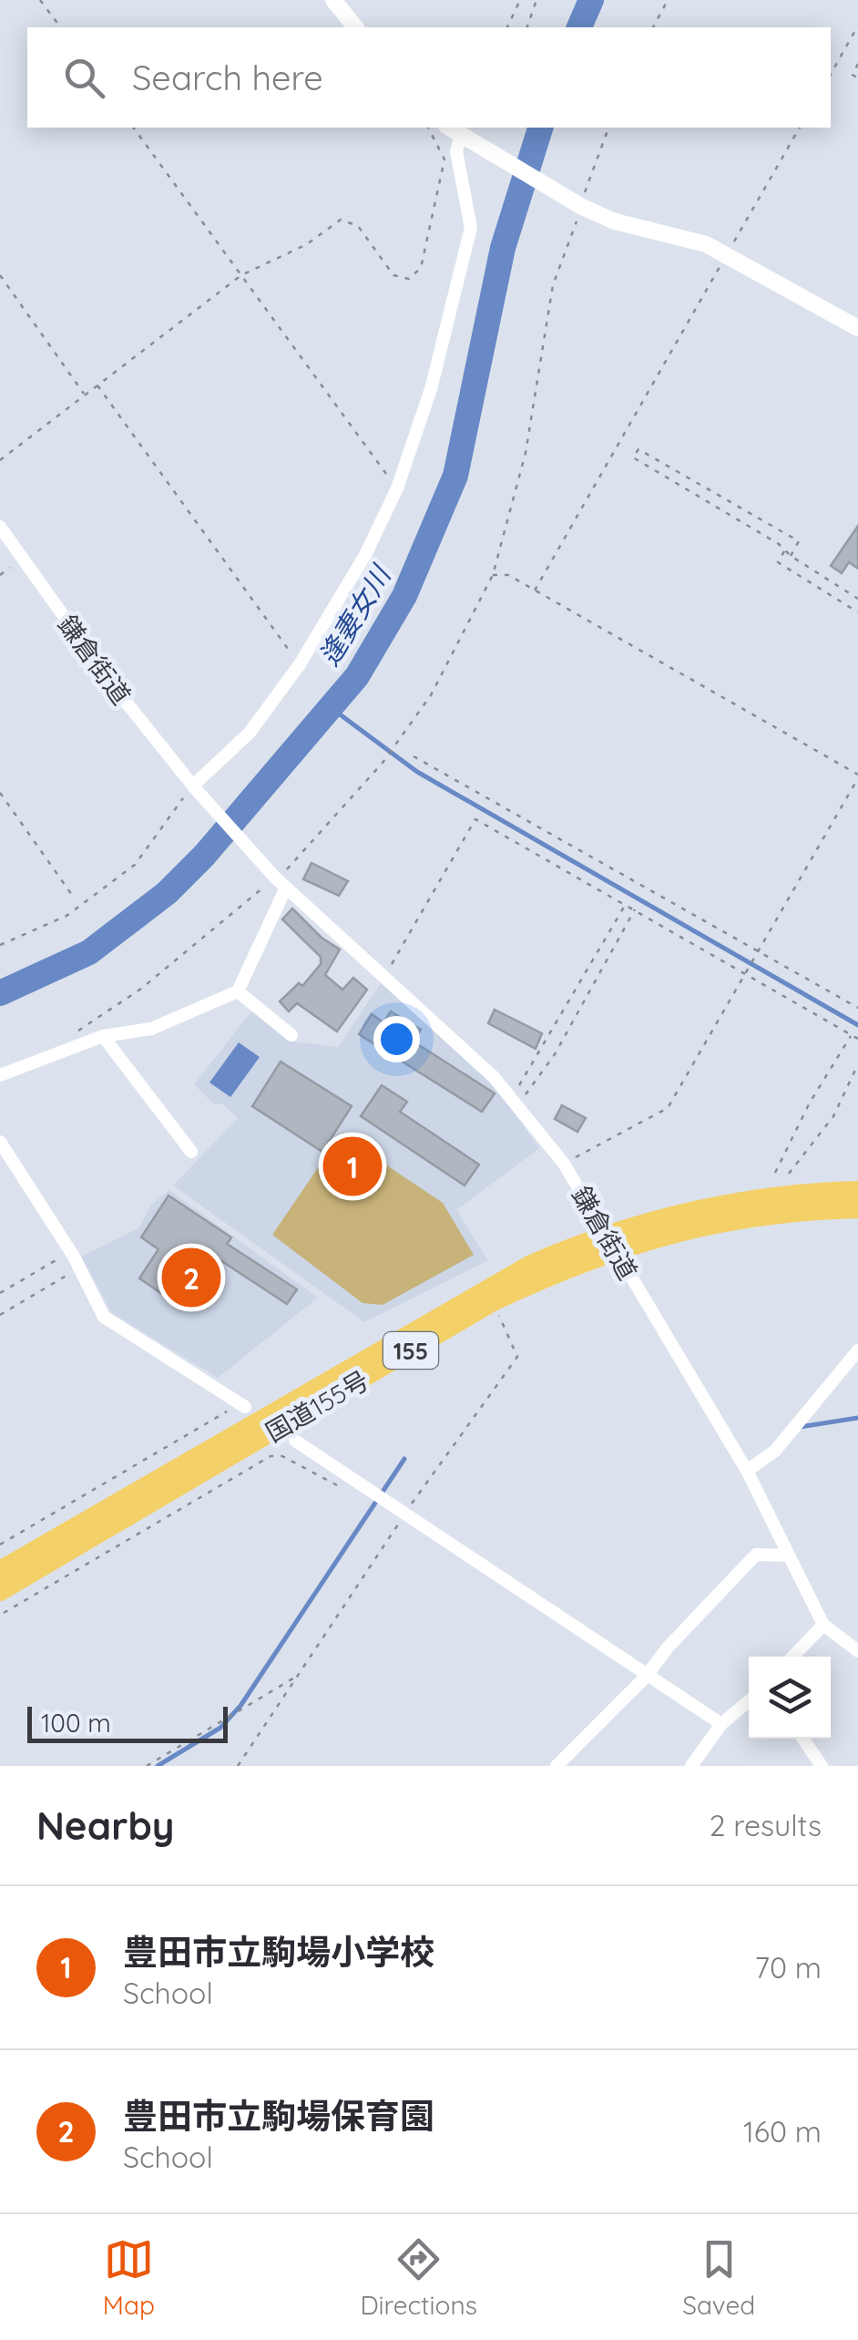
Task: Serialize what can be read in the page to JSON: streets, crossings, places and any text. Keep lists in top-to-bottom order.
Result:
{
  "streets": {
    "highway": ["155", "国道155号"],
    "street": ["鎌倉街道"]
  },
  "crossings": [
    ["鎌倉街道", "国道155号"]
  ],
  "water": ["逢妻女川"],
  "scale_bar": "100 m",
  "page": {
    "search": "Search here",
    "pins": ["1", "2"],
    "scale": "100 m",
    "heading": ["Nearby", "2 results"],
    "list": [
      {
        "mark": "1",
        "name": "豊田市立駒場小学校",
        "note": "School",
        "value": "70 m"
      },
      {
        "mark": "2",
        "name": "豊田市立駒場保育園",
        "note": "School",
        "value": "160 m"
      }
    ],
    "nav": ["Map", "Directions", "Saved"]
  }
}
